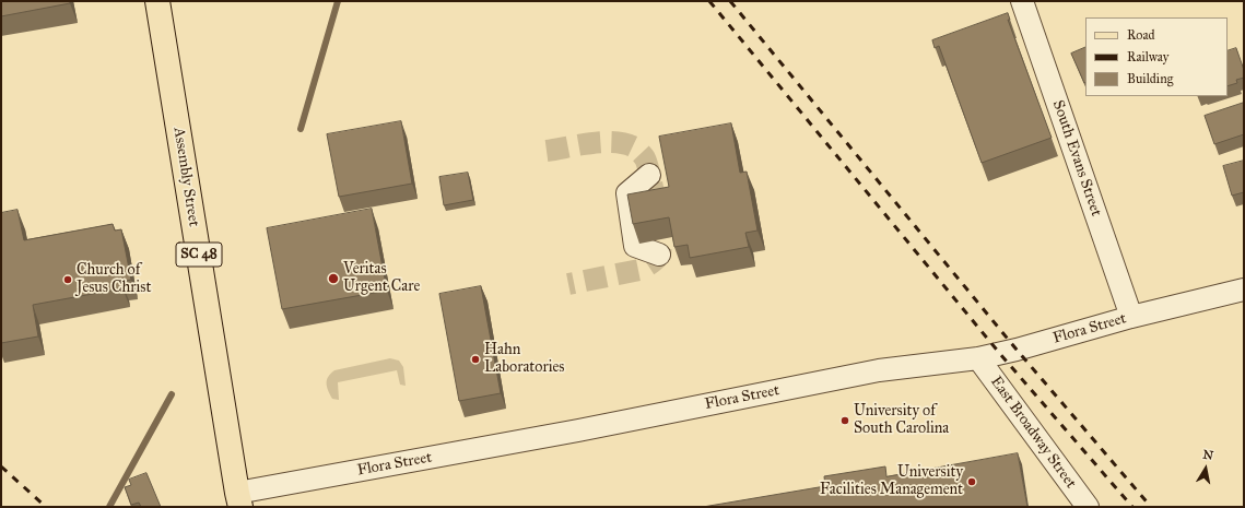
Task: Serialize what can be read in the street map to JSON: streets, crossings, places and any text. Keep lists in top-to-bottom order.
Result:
{
  "streets": {
    "main road": ["Assembly Street", "SC 48"],
    "street": ["South Evans Street", "Flora Street", "East Broadway Street"]
  },
  "crossings": [
    ["South Evans Street", "Flora Street"],
    ["Assembly Street", "Flora Street"],
    ["Flora Street", "East Broadway Street"]
  ],
  "places": [
    "Veritas Urgent Care",
    "Church of Jesus Christ",
    "Hahn Laboratories",
    "University of South Carolina",
    "University Facilities Management"
  ],
  "legend": ["Road", "Railway", "Building"],
  "north": "top"
}
